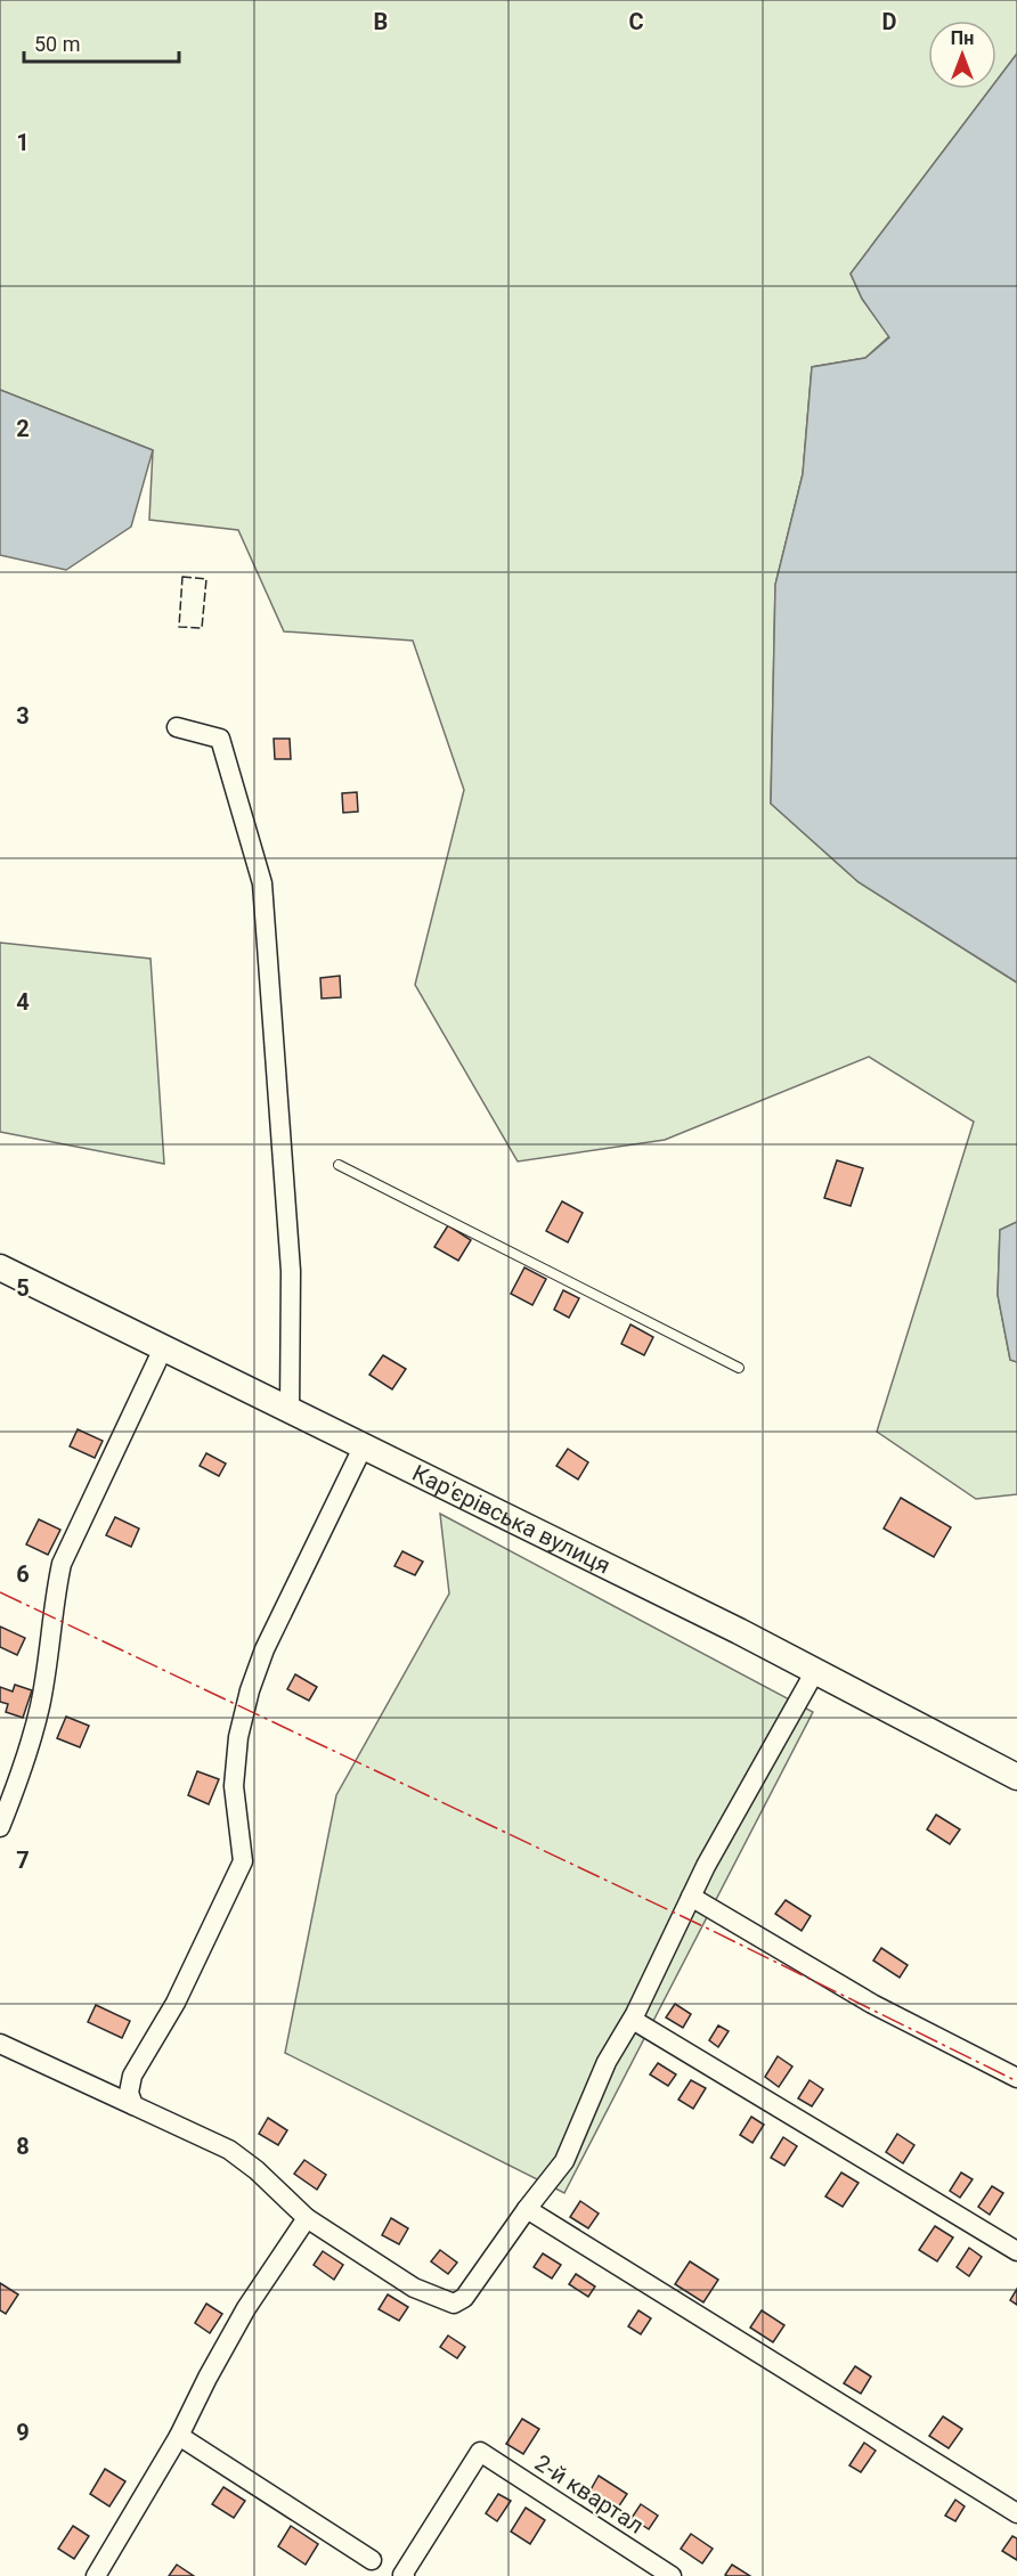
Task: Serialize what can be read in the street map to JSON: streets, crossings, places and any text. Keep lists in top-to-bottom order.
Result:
{
  "streets": {
    "street": ["Кар'єрівська вулиця", "2-й квартал"]
  },
  "scale_bar": "50 m",
  "north": "top",
  "grid": {
    "columns": ["B", "C", "D"],
    "rows": [
      "1",
      "2",
      "3",
      "4",
      "5",
      "6",
      "7",
      "8",
      "9"
    ]
  }
}
